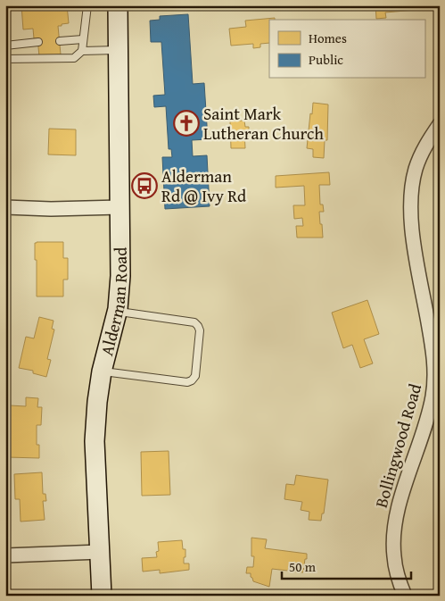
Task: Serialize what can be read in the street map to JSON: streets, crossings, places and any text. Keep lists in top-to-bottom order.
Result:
{
  "streets": {
    "main road": ["Alderman Road"],
    "street": ["Bollingwood Road"]
  },
  "places": {
    "church": ["Saint Mark Lutheran Church"],
    "bus stop": ["Alderman Rd @ Ivy Rd"]
  },
  "legend": ["Homes", "Public"],
  "scale_bar": "50 m"
}
